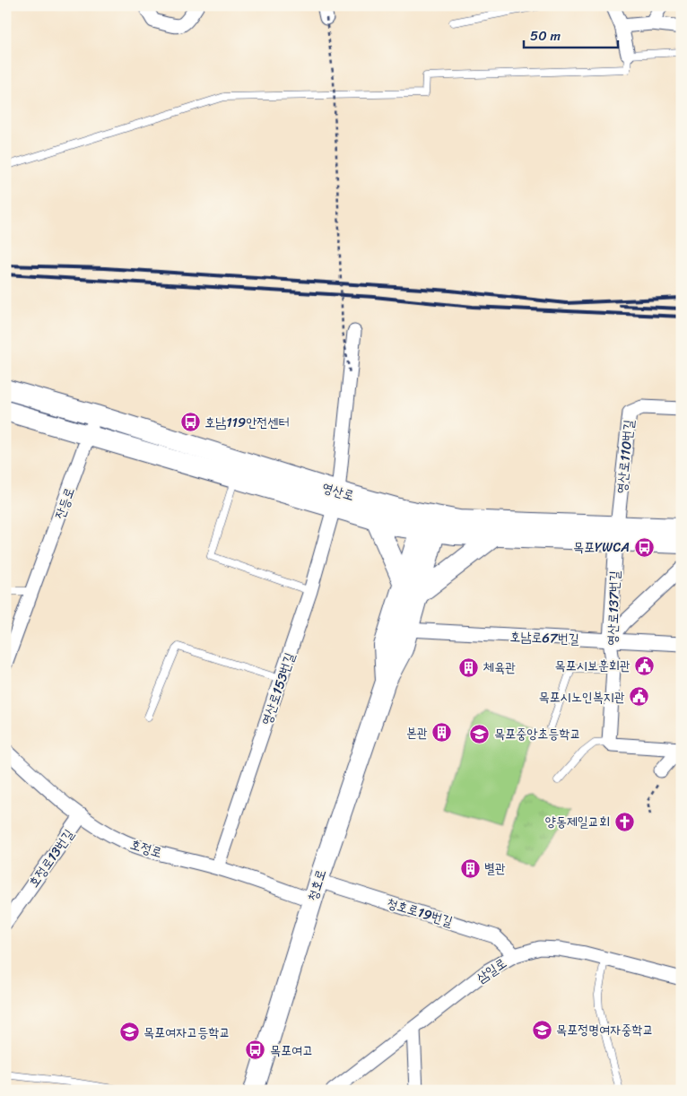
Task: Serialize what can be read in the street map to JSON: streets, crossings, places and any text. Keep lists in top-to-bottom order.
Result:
{
  "streets": {
    "street": [
      "영산로110번길",
      "영산로",
      "잔등로",
      "영산로137번길",
      "호남로67번길",
      "영산로153번길",
      "호정로",
      "호정로13번길",
      "청호로",
      "청호로19번길",
      "삼일로"
    ]
  },
  "crossings": [
    ["영산로110번길", "영산로"],
    ["영산로110번길", "영산로137번길"],
    ["영산로", "잔등로"],
    ["영산로", "영산로137번길"],
    ["영산로", "영산로153번길"],
    ["영산로", "청호로"],
    ["영산로137번길", "호남로67번길"],
    ["호남로67번길", "청호로"],
    ["영산로153번길", "호정로"],
    ["호정로", "호정로13번길"],
    ["호정로", "청호로"],
    ["청호로", "청호로19번길"],
    ["청호로19번길", "삼일로"]
  ],
  "places": {
    "bus stop": ["호남119안전센터", "목포YWCA", "목포여고"],
    "public building": ["목포시보훈회관", "목포시노인복지관"],
    "building": ["체육관", "본관", "별관"],
    "school or university": ["목포중앙초등학교", "목포정명여자중학교", "목포여자고등학교"],
    "church": ["양동제일교회"]
  },
  "scale_bar": "50 m"
}
